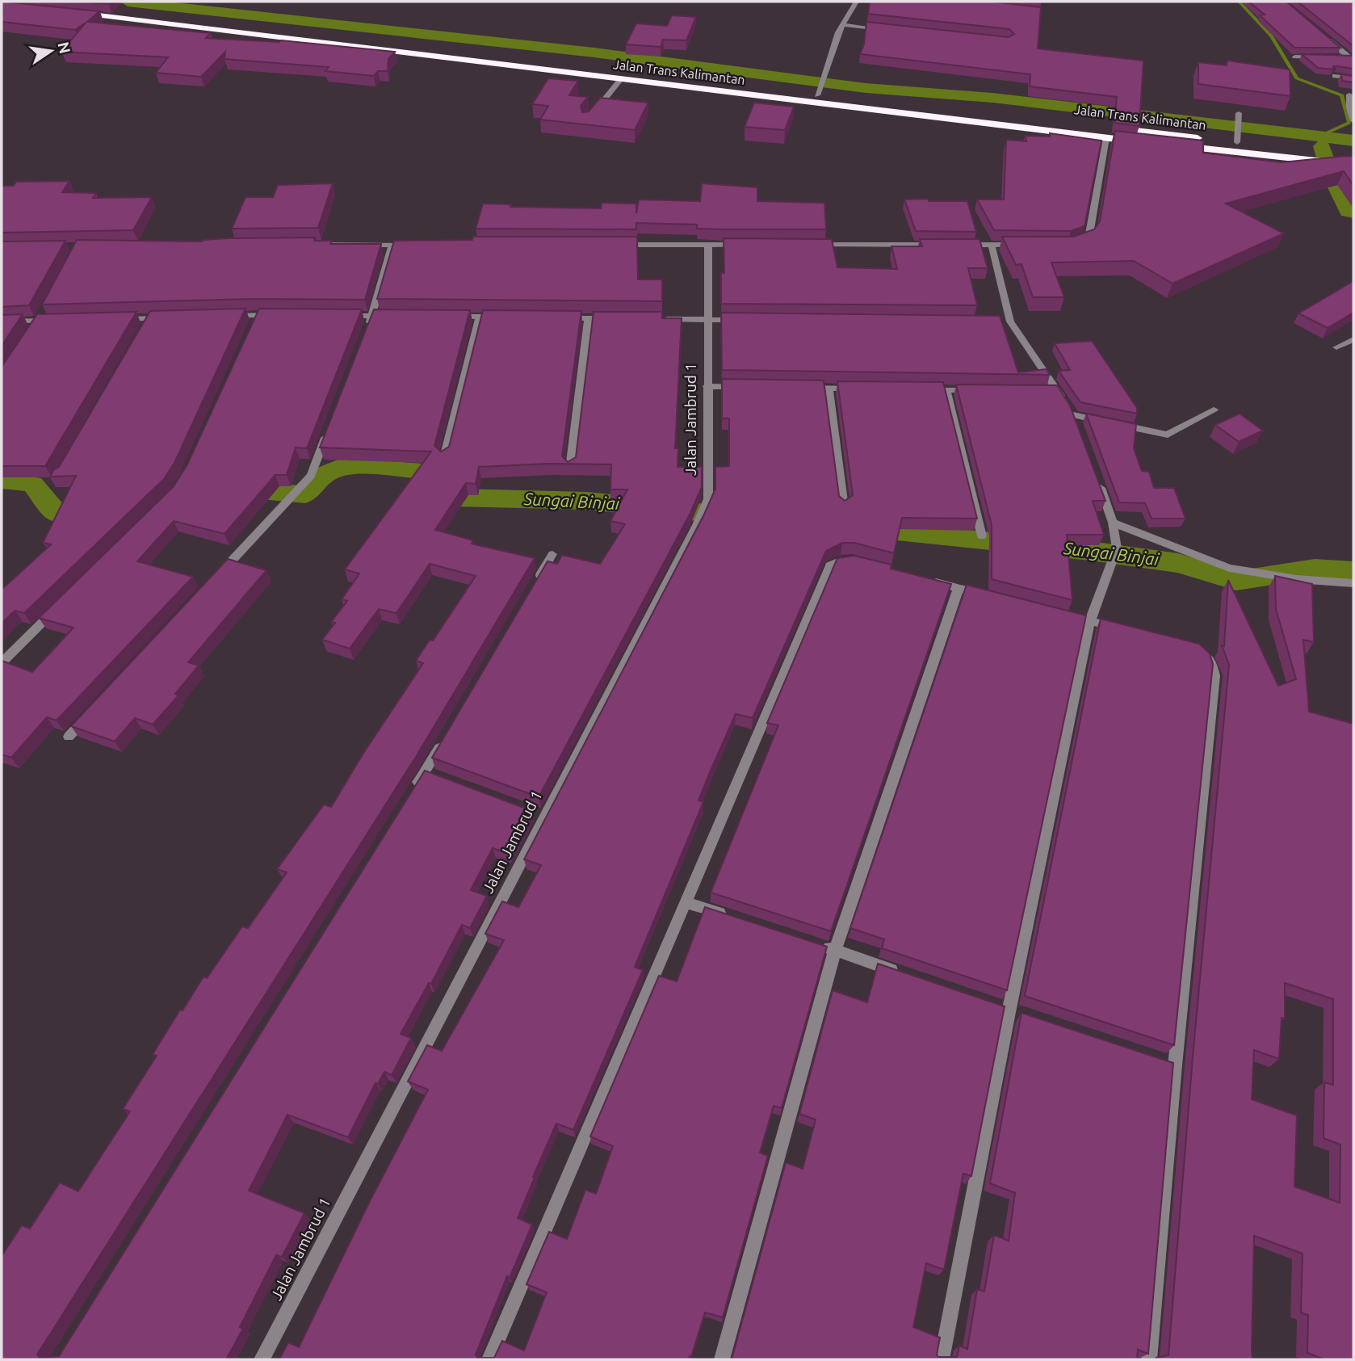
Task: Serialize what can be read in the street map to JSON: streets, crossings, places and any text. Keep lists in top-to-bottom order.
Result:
{
  "streets": {
    "highway": ["Jalan Trans Kalimantan"],
    "street": ["Jalan Jambrud 1"]
  },
  "water": ["Sungai Binjai"],
  "north": "right"
}
